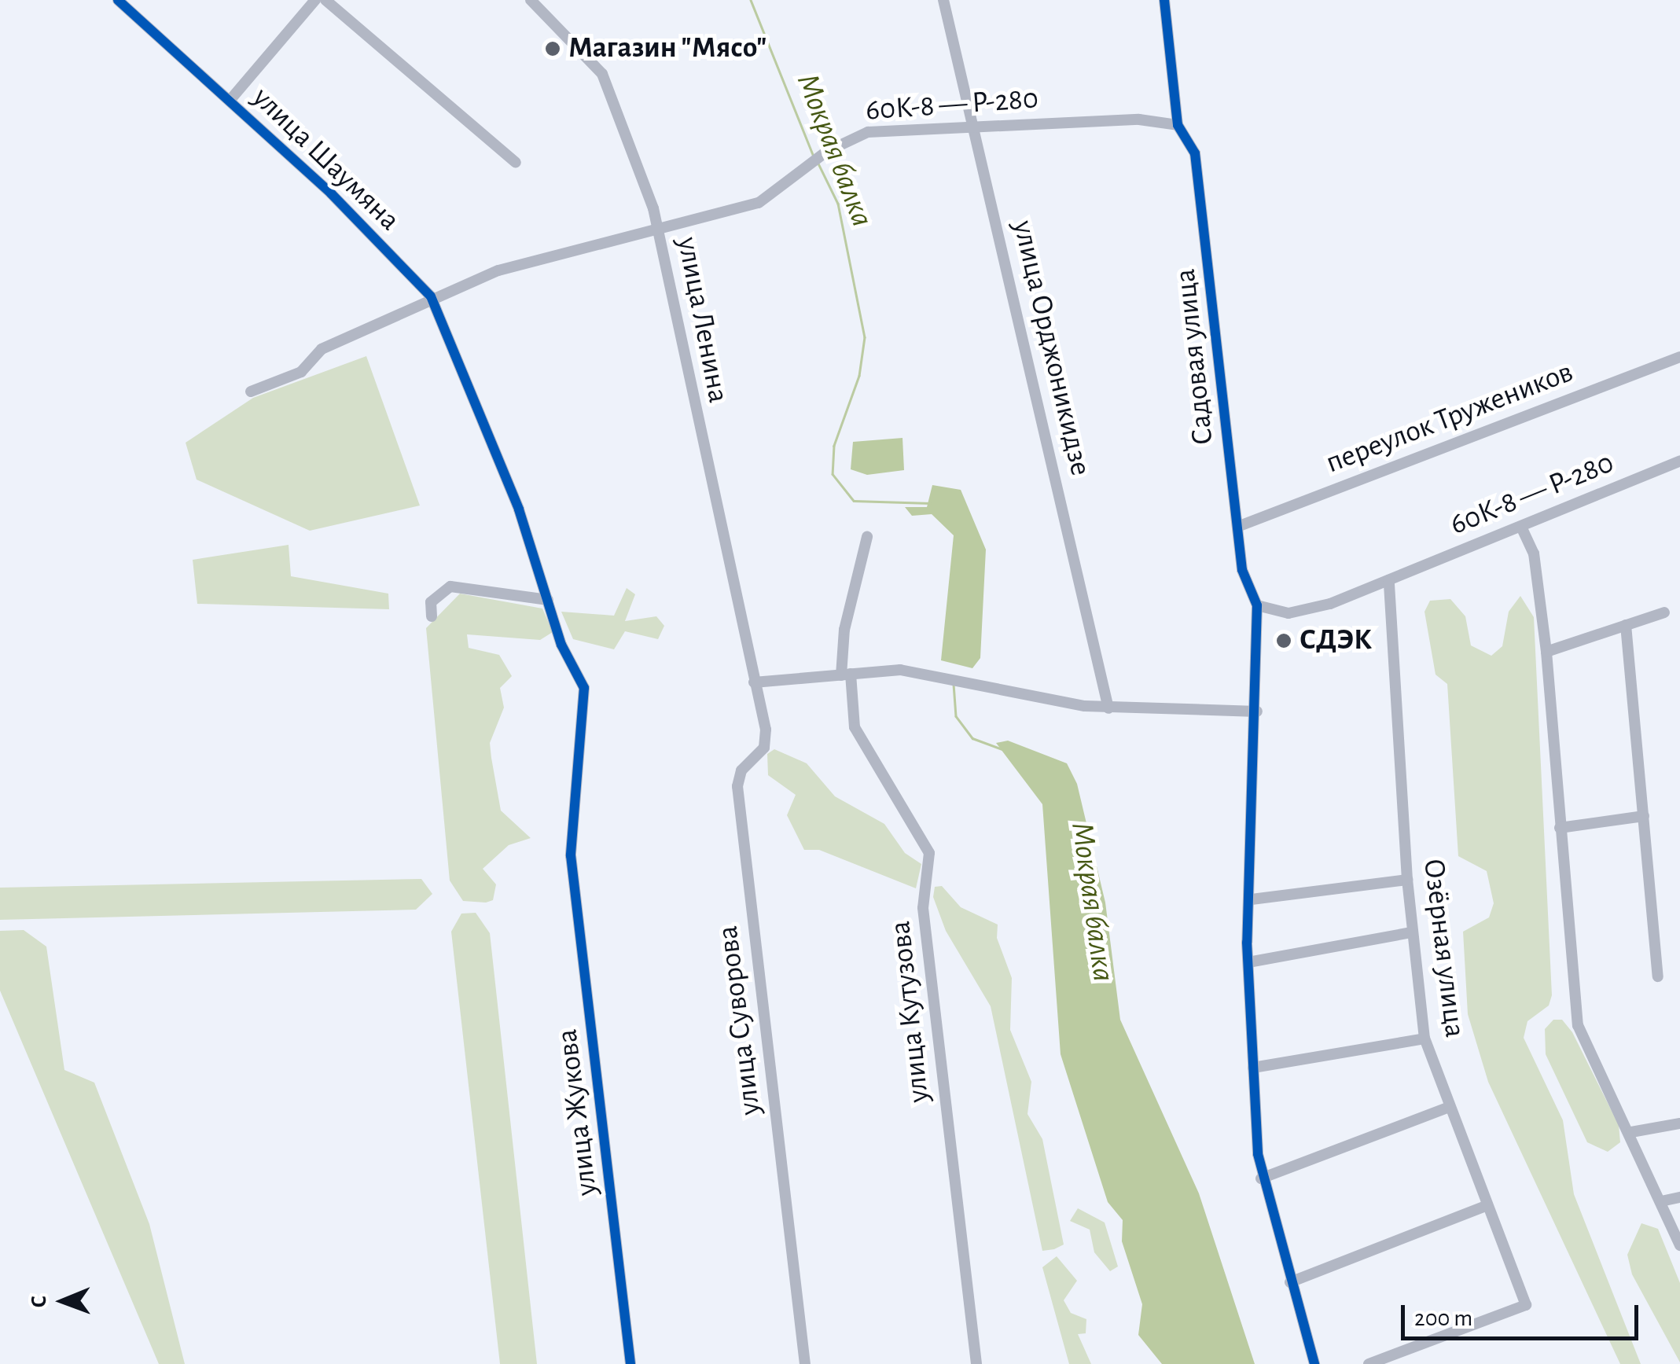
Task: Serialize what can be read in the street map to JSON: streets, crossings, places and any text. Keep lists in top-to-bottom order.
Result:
{
  "streets": {
    "street": [
      "60К-8 — Р-280",
      "улица Шаумяна",
      "улица Ленина",
      "улица Орджоникидзе",
      "Садовая улица",
      "переулок Тружеников",
      "Озёрная улица",
      "улица Кутузова",
      "улица Суворова",
      "улица Жукова"
    ]
  },
  "crossings": [
    ["60К-8 — Р-280", "улица Шаумяна"],
    ["60К-8 — Р-280", "улица Ленина"],
    ["60К-8 — Р-280", "улица Орджоникидзе"],
    ["60К-8 — Р-280", "Садовая улица"],
    ["60К-8 — Р-280", "Озёрная улица"],
    ["улица Шаумяна", "улица Жукова"],
    ["улица Ленина", "улица Суворова"],
    ["Садовая улица", "переулок Тружеников"]
  ],
  "water": ["Мокрая балка"],
  "places": ["Магазин \"Мясо\"", "СДЭК"],
  "scale_bar": "200 m",
  "north": "left"
}
